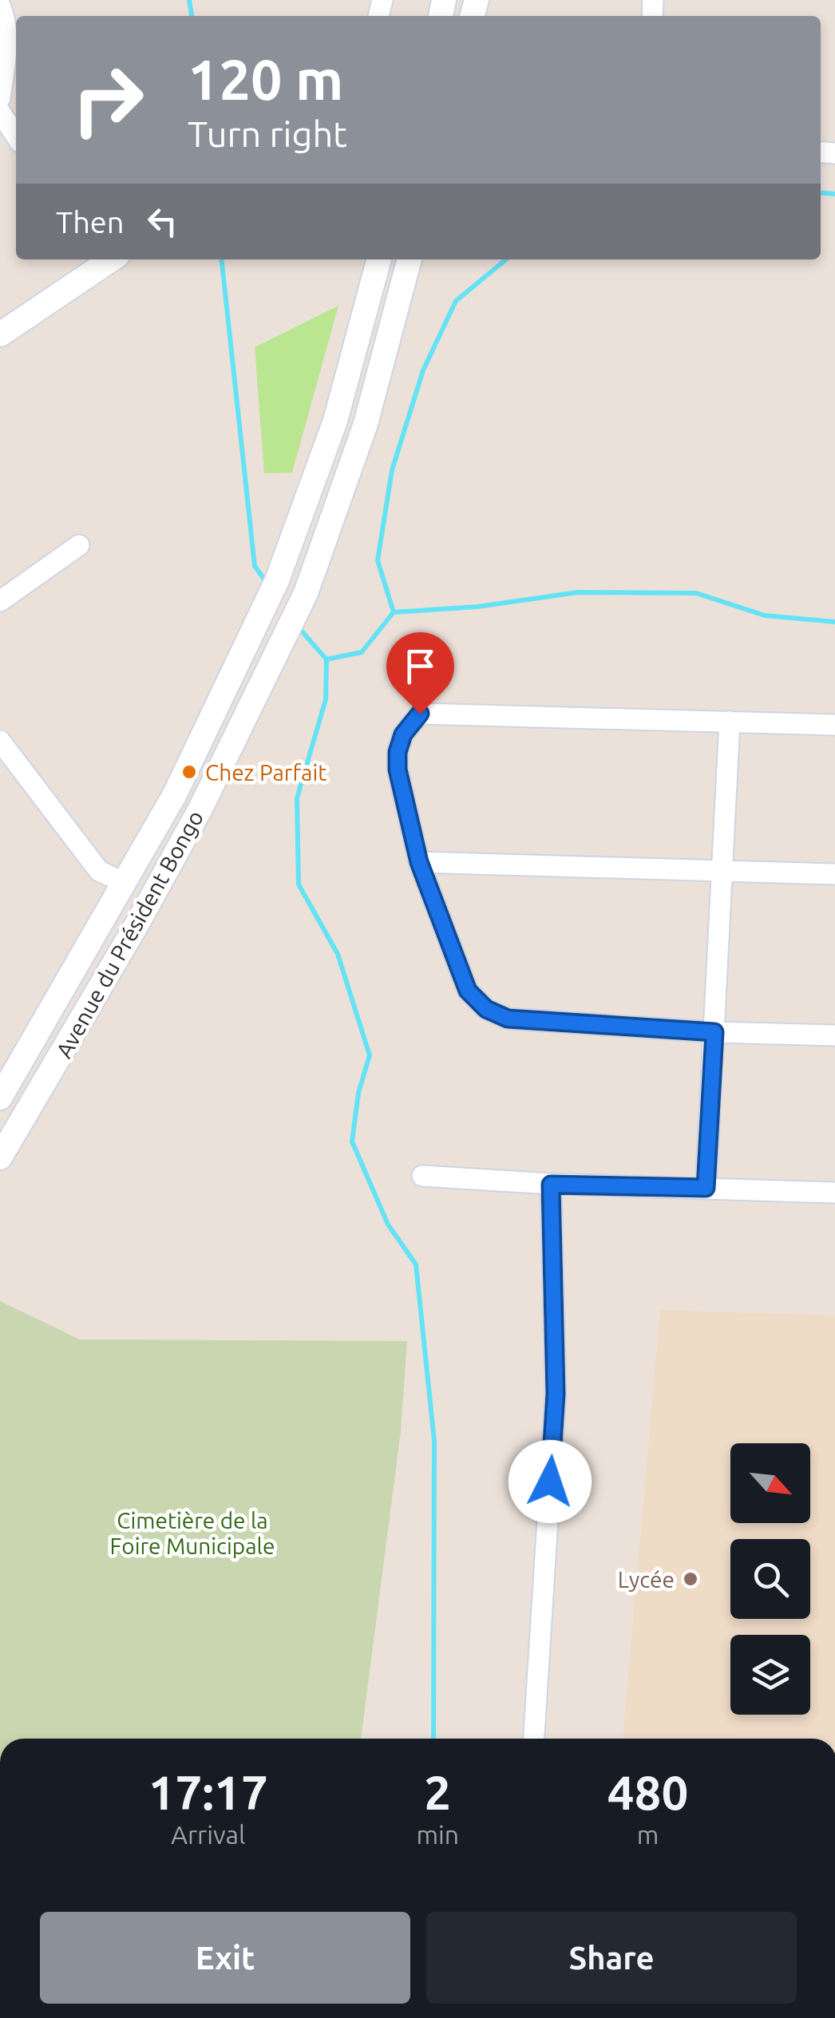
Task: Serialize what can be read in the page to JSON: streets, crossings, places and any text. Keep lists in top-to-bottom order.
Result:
{
  "streets": {
    "street": ["Avenue du Président Bongo"]
  },
  "parks": ["Cimetière de la Foire Municipale"],
  "places": ["Chez Parfait", "Lycée"],
  "north": "bottom right",
  "page": {
    "turn": ["120 m", "Turn right"],
    "then": "Then",
    "eta": [
      "17:17",
      "Arrival",
      "2",
      "min",
      "480",
      "m"
    ],
    "buttons": ["Exit", "Share"]
  }
}
